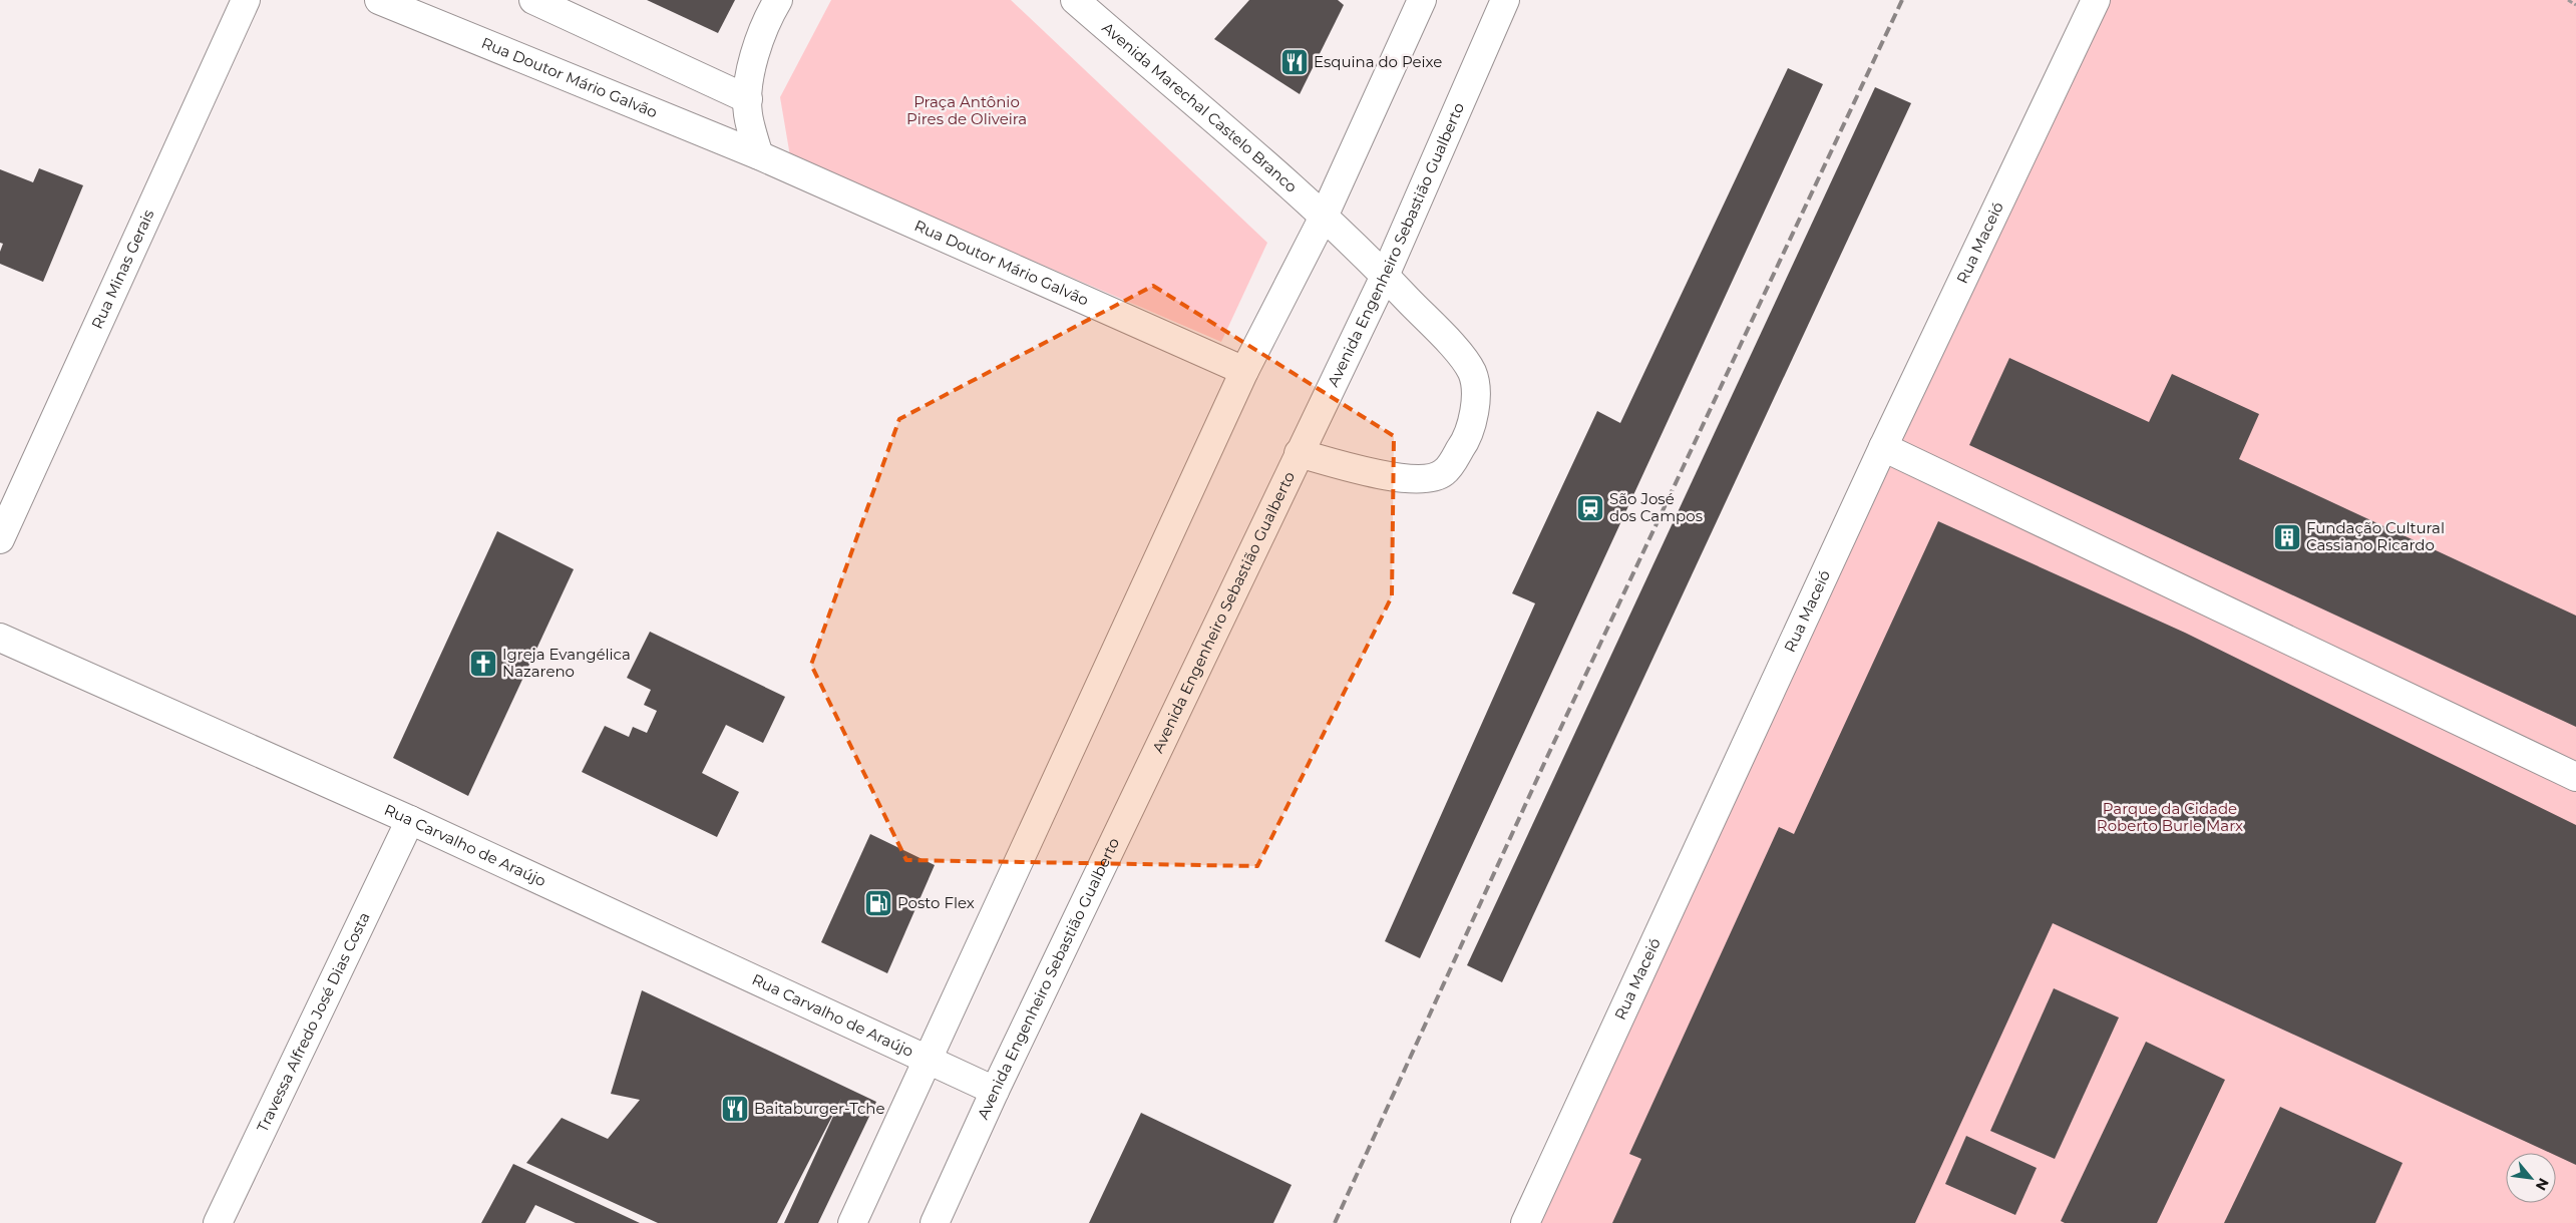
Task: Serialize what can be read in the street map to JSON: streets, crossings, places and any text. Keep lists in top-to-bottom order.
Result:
{
  "streets": {
    "street": [
      "Rua Doutor Mário Galvão",
      "Avenida Marechal Castelo Branco",
      "Rua Maceió",
      "Avenida Engenheiro Sebastião Gualberto",
      "Rua Minas Gerais",
      "Rua Carvalho de Araújo",
      "Travessa Alfredo José Dias Costa"
    ]
  },
  "crossings": [
    ["Avenida Marechal Castelo Branco", "Avenida Engenheiro Sebastião Gualberto"],
    ["Avenida Engenheiro Sebastião Gualberto", "Rua Carvalho de Araújo"],
    ["Rua Carvalho de Araújo", "Travessa Alfredo José Dias Costa"]
  ],
  "parks": ["Praça Antônio Pires de Oliveira", "Parque da Cidade Roberto Burle Marx"],
  "places": {
    "restaurant": ["Esquina do Peixe", "Baitaburger-Tche"],
    "station": ["São José dos Campos"],
    "building": ["Fundação Cultural Cassiano Ricardo"],
    "church": ["Igreja Evangélica Nazareno"],
    "fuel station": ["Posto Flex"]
  },
  "north": "bottom right"
}
